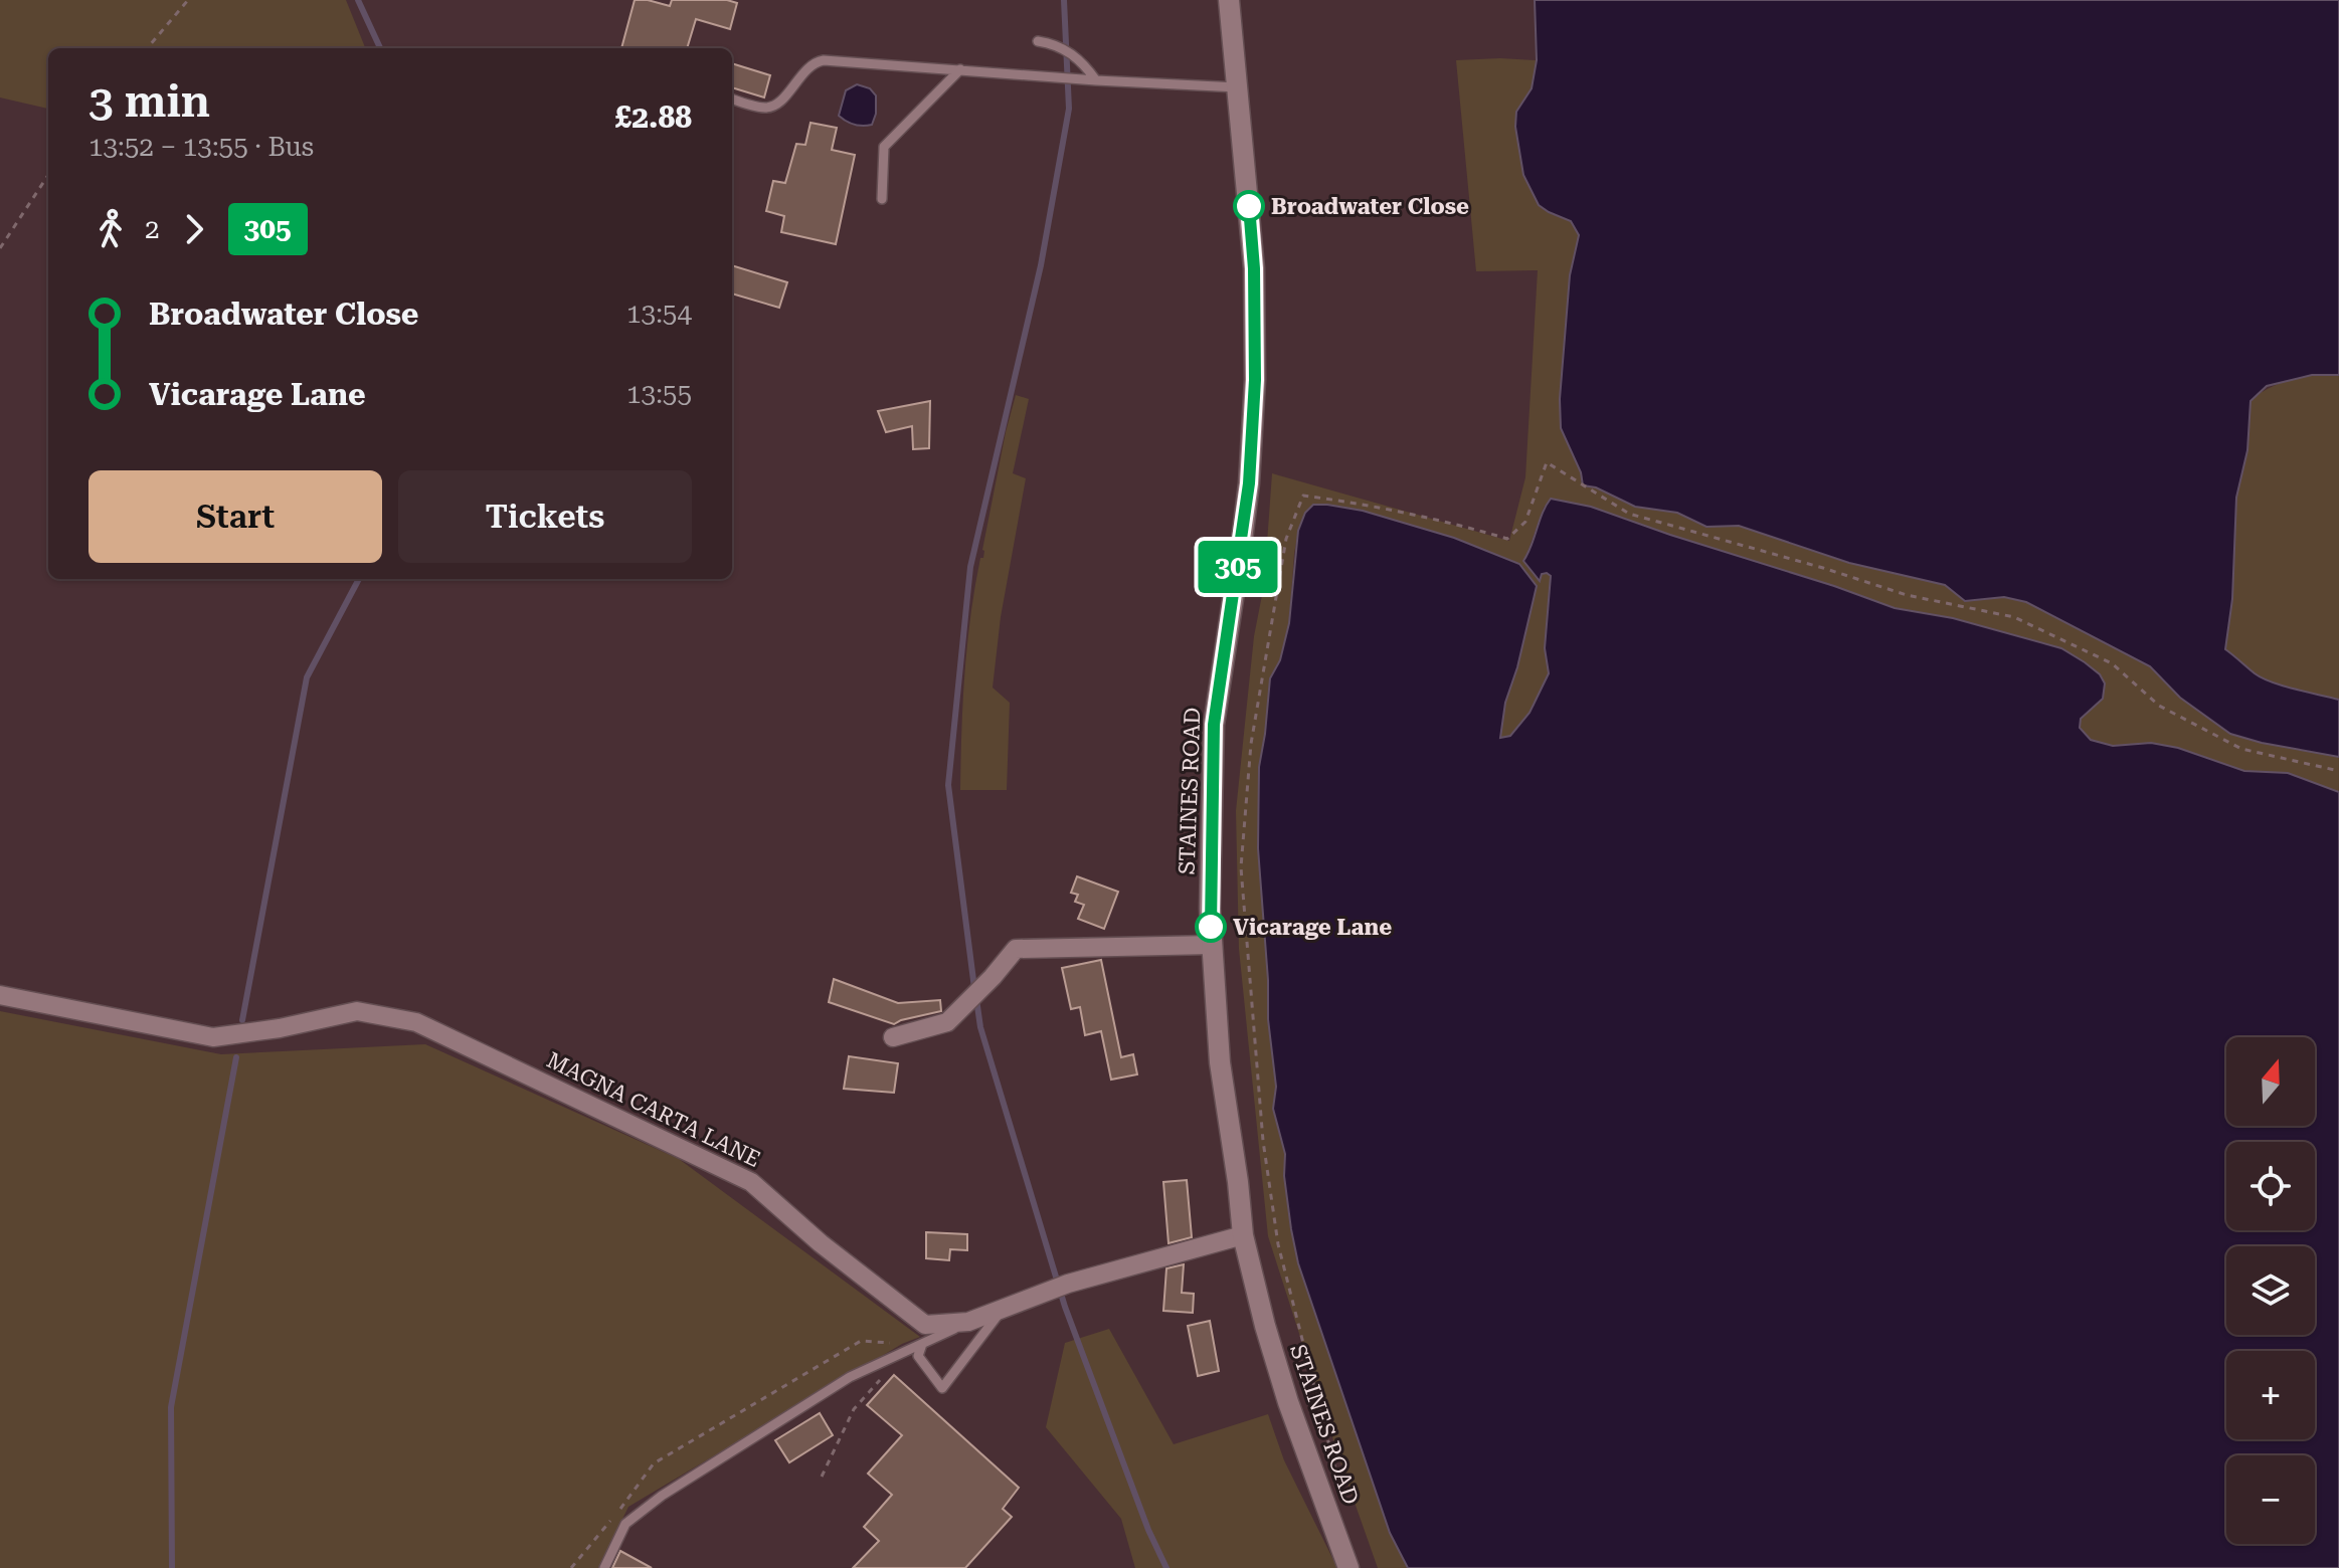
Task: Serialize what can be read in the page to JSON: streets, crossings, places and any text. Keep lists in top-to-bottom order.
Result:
{
  "streets": {
    "main road": ["STAINES ROAD"],
    "street": ["MAGNA CARTA LANE"]
  },
  "crossings": [
    ["STAINES ROAD", "MAGNA CARTA LANE"]
  ],
  "places": ["Broadwater Close", "Vicarage Lane"],
  "lines": ["bus line 305"],
  "north": "top",
  "page": {
    "on_map": "305",
    "heading": ["3 min", "13:52 – 13:55 · Bus", "£2.88"],
    "legs": ["2", "305"],
    "list": [
      {
        "name": "Broadwater Close",
        "value": "13:54"
      },
      {
        "name": "Vicarage Lane",
        "value": "13:55"
      }
    ],
    "buttons": ["Start", "Tickets"],
    "map_buttons": ["+", "−"]
  }
}
